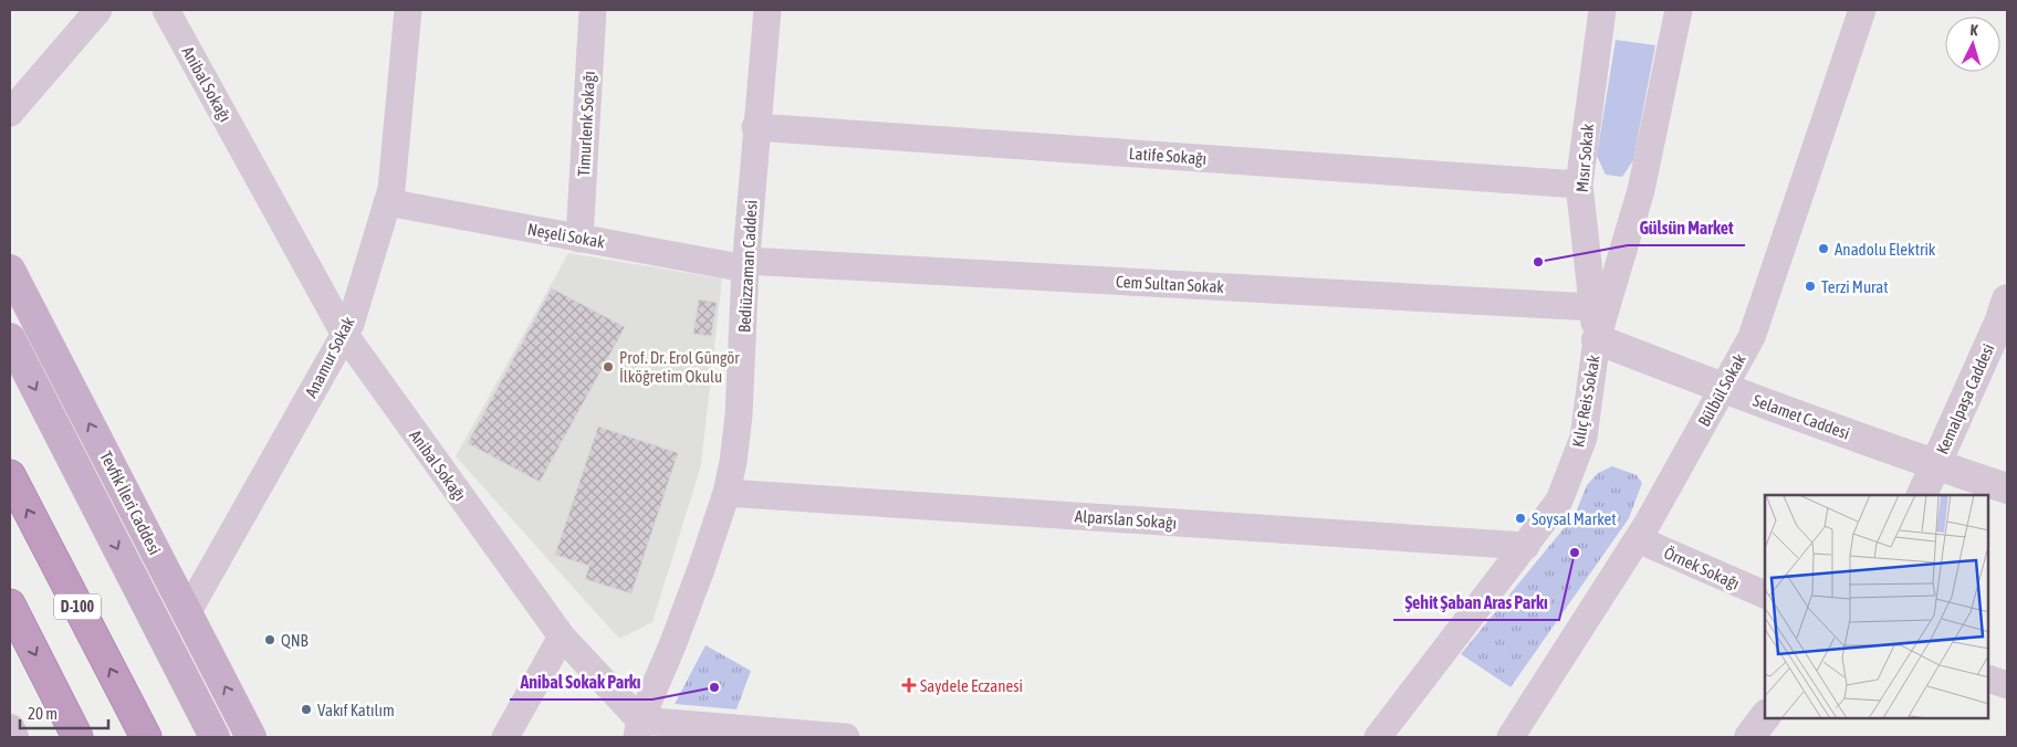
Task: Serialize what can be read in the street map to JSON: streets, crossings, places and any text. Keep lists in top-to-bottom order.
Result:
{
  "streets": {
    "highway": ["D-100"],
    "main road": ["Tevfik İleri Caddesi"],
    "street": [
      "Anibal Sokağı",
      "Timurlenk Sokağı",
      "Latife Sokağı",
      "Mısır Sokak",
      "Neşeli Sokak",
      "Bediüzzaman Caddesi",
      "Cem Sultan Sokak",
      "Anamur Sokak",
      "Bülbül Sokak",
      "Kemalpaşa Caddesi",
      "Kılıç Reis Sokak",
      "Selamet Caddesi",
      "Alparslan Sokağı",
      "Örnek Sokağı"
    ]
  },
  "crossings": [
    ["Anibal Sokağı", "Bediüzzaman Caddesi"],
    ["Anibal Sokağı", "Anamur Sokak"],
    ["Timurlenk Sokağı", "Neşeli Sokak"],
    ["Latife Sokağı", "Mısır Sokak"],
    ["Latife Sokağı", "Bediüzzaman Caddesi"],
    ["Mısır Sokak", "Cem Sultan Sokak"],
    ["Mısır Sokak", "Kılıç Reis Sokak"],
    ["Mısır Sokak", "Selamet Caddesi"],
    ["Neşeli Sokak", "Bediüzzaman Caddesi"],
    ["Neşeli Sokak", "Cem Sultan Sokak"],
    ["Neşeli Sokak", "Anamur Sokak"],
    ["Bediüzzaman Caddesi", "Cem Sultan Sokak"],
    ["Bediüzzaman Caddesi", "Alparslan Sokağı"],
    ["Anamur Sokak", "Tevfik İleri Caddesi"],
    ["Bülbül Sokak", "Selamet Caddesi"],
    ["Bülbül Sokak", "Örnek Sokağı"],
    ["Kemalpaşa Caddesi", "Selamet Caddesi"],
    ["Kılıç Reis Sokak", "Selamet Caddesi"],
    ["Kılıç Reis Sokak", "Alparslan Sokağı"]
  ],
  "places": {
    "other": [
      "Anadolu Elektrik",
      "Gülsün Market",
      "Terzi Murat",
      "Prof. Dr. Erol Güngör İlköğretim Okulu",
      "Soysal Market",
      "Şehit Şaban Aras Parkı",
      "QNB",
      "Anibal Sokak Parkı",
      "Vakıf Katılım"
    ],
    "health": ["Saydele Eczanesi"]
  },
  "scale_bar": "20 m",
  "north": "top"
}
